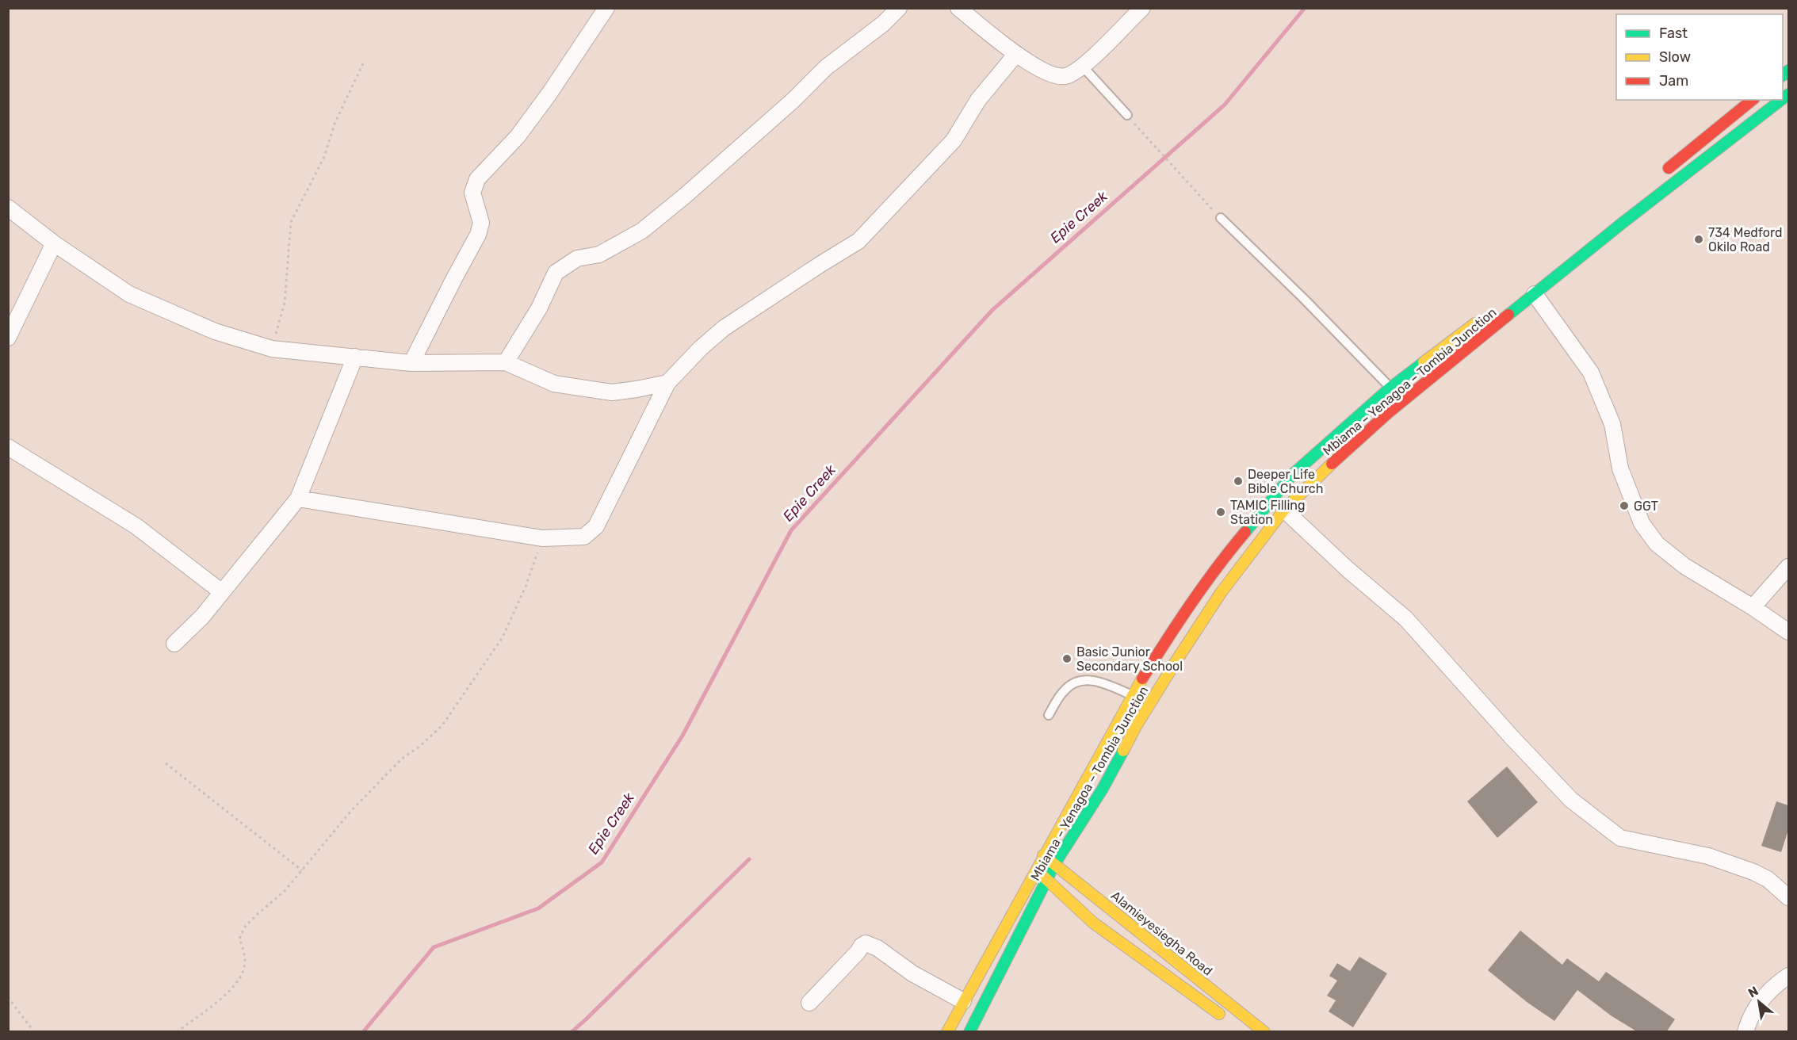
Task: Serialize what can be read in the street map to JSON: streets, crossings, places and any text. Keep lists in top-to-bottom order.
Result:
{
  "streets": {
    "main road": ["Mbiama – Yenagoa – Tombia Junction", "Alamieyesiegha Road"]
  },
  "crossings": [
    ["Mbiama – Yenagoa – Tombia Junction", "Alamieyesiegha Road"]
  ],
  "water": ["Epie Creek"],
  "places": [
    "734 Medford Okilo Road",
    "Deeper Life Bible Church",
    "GGT",
    "TAMIC Filling Station",
    "Basic Junior Secondary School"
  ],
  "legend": ["Fast", "Slow", "Jam"],
  "north": "top left"
}
